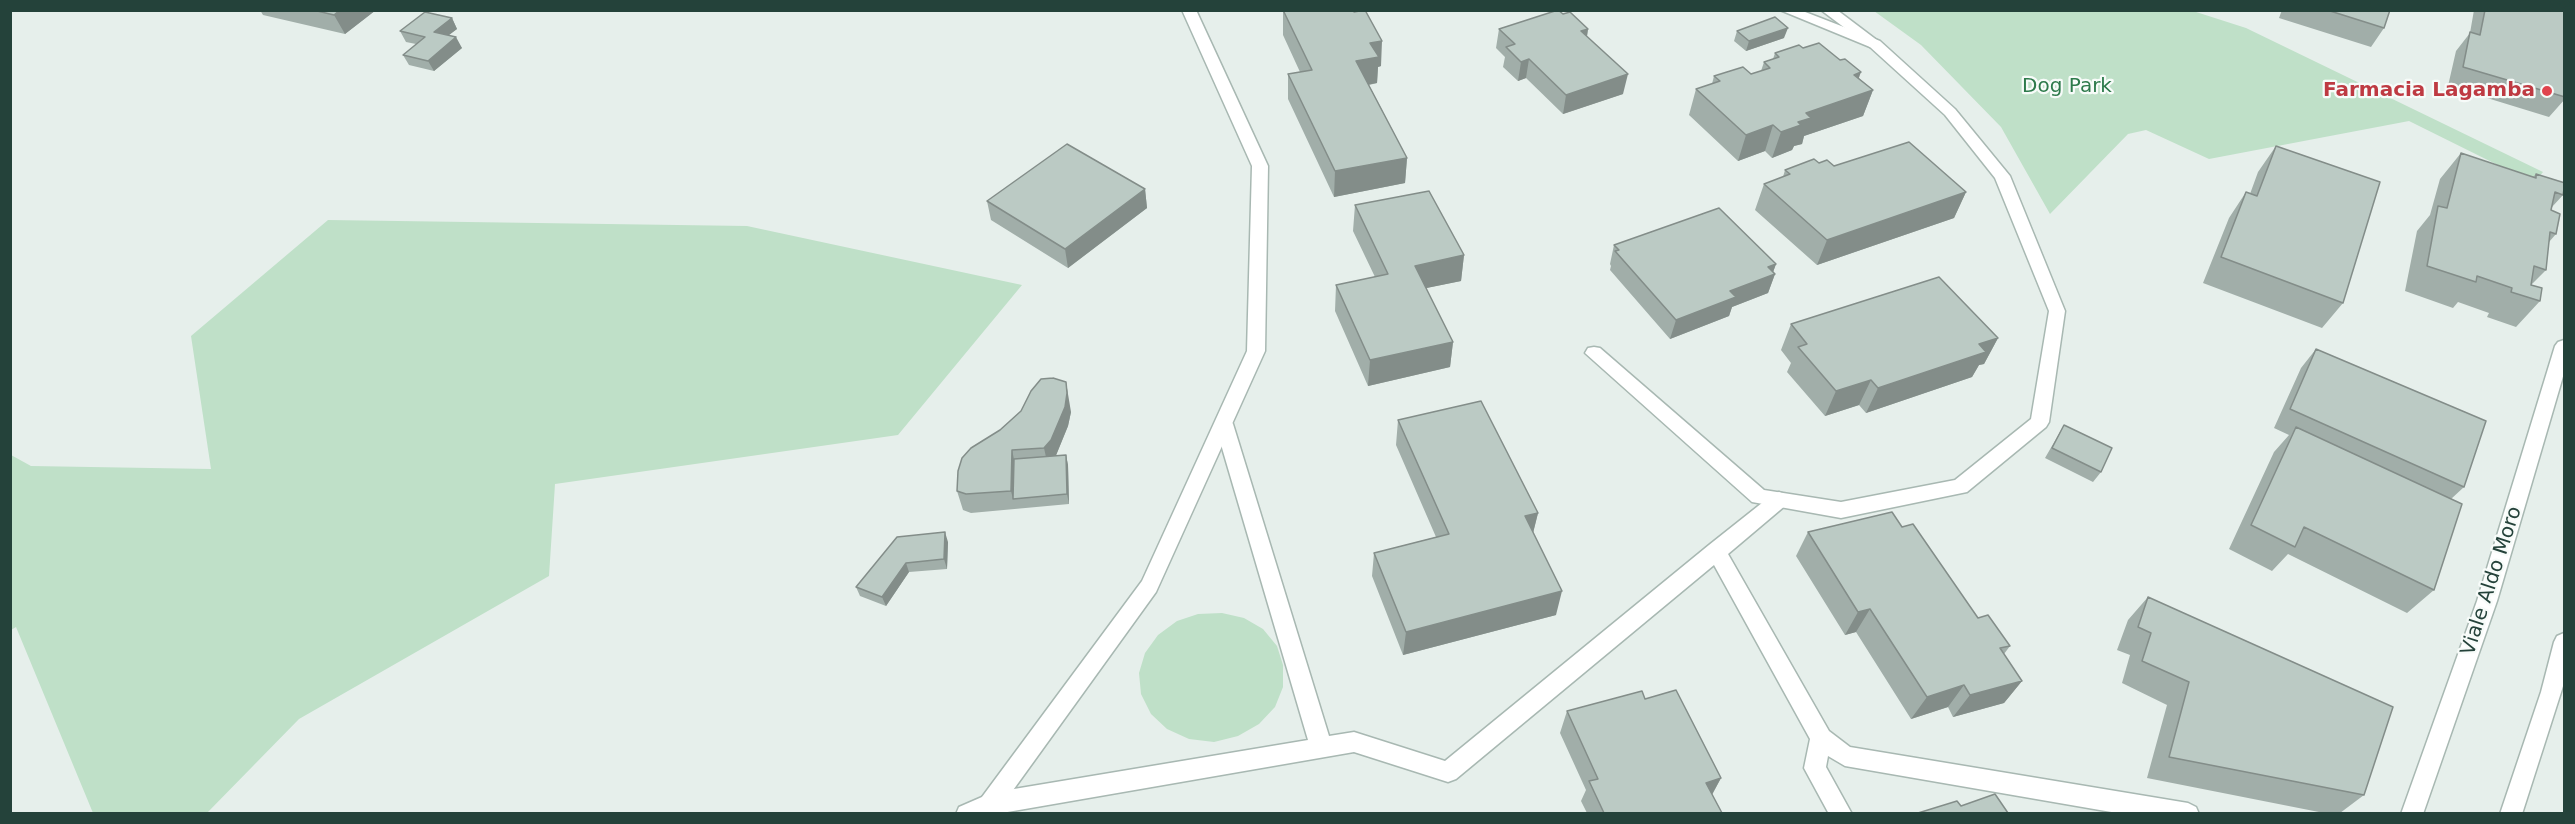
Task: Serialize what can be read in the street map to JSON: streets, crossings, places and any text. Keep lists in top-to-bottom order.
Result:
{
  "streets": {
    "street": ["Viale Aldo Moro"]
  },
  "parks": ["Dog Park"],
  "places": ["Farmacia Lagamba"]
}
